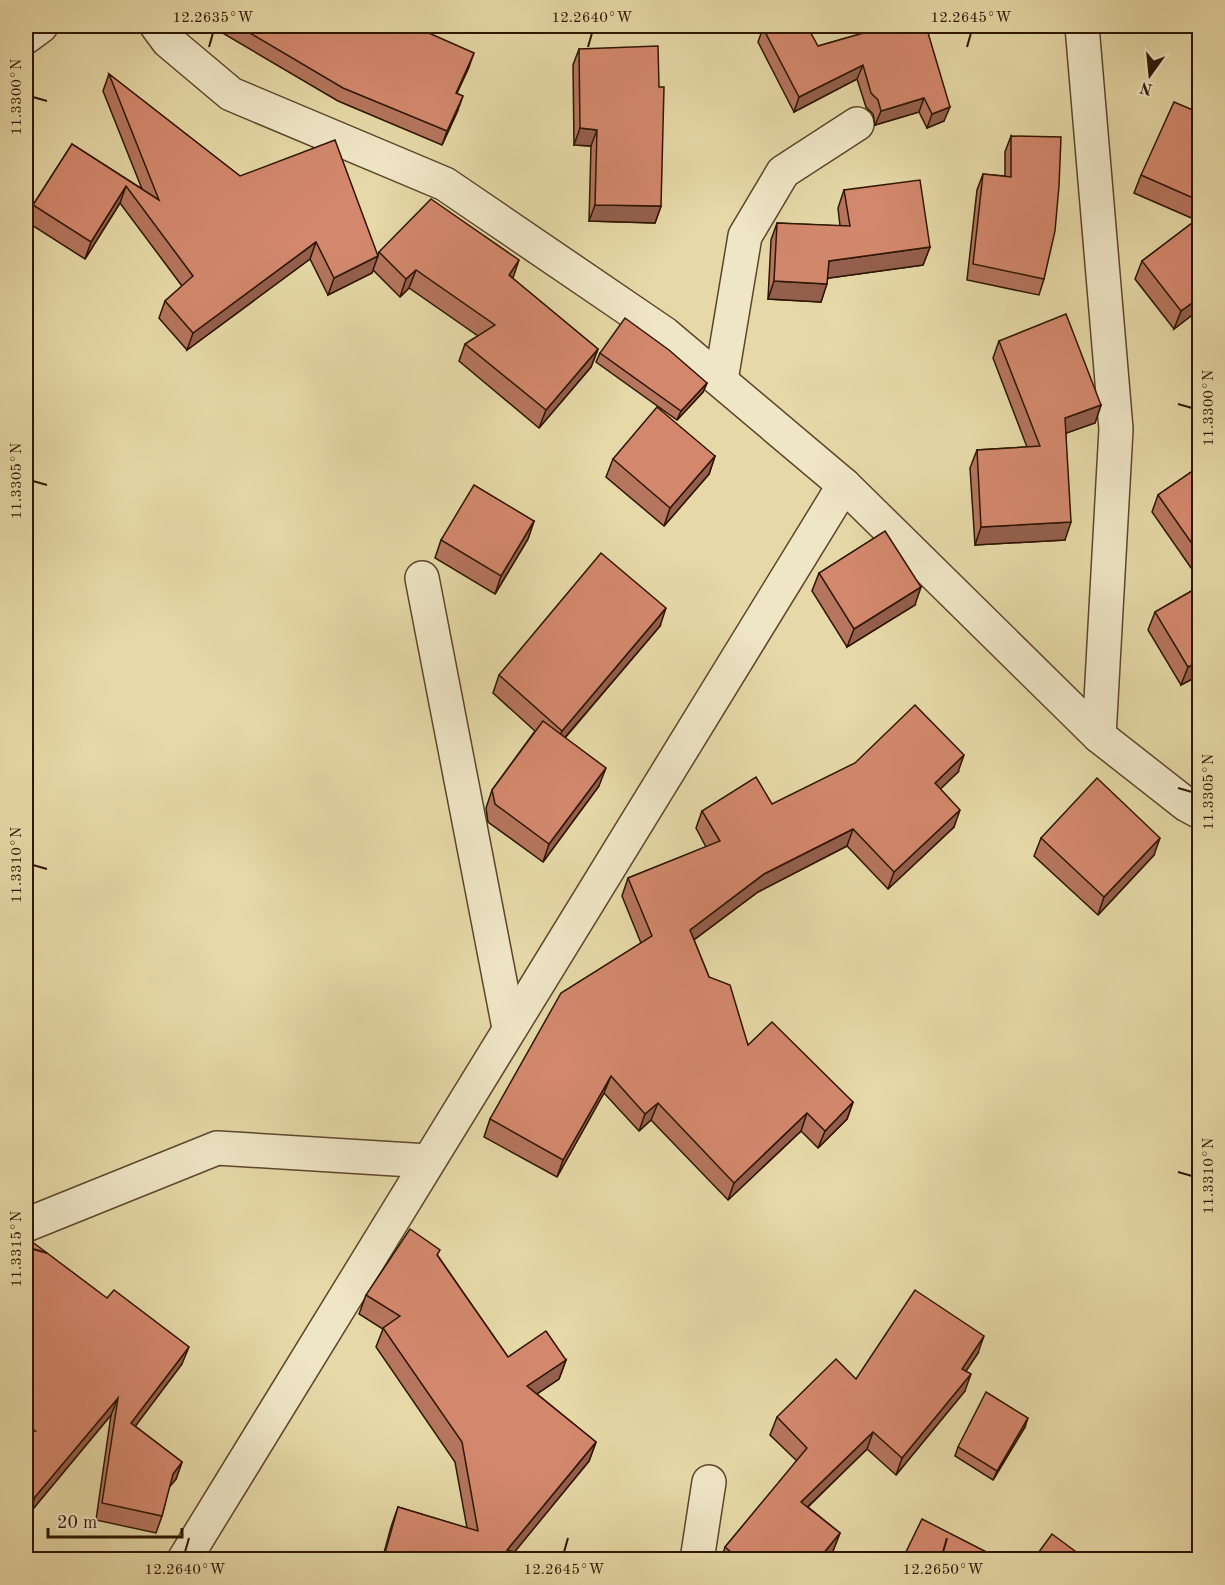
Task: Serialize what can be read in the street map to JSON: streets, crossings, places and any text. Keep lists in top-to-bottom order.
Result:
{
  "scale_bar": "20 m",
  "north": "bottom",
  "coordinates": [
    "12.2635°W",
    "12.2640°W",
    "12.2645°W",
    "11.3300°N",
    "11.3305°N",
    "11.3310°N",
    "11.3315°N",
    "12.2650°W"
  ]
}
